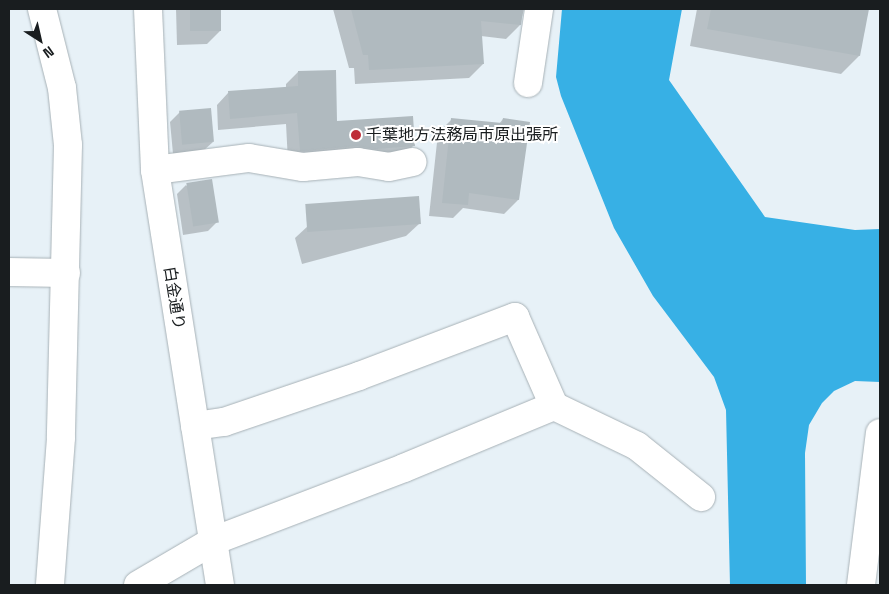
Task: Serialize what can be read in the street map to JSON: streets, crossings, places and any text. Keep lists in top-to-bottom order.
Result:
{
  "streets": {
    "main road": ["白金通り"]
  },
  "places": ["千葉地方法務局市原出張所"],
  "north": "bottom right"
}
